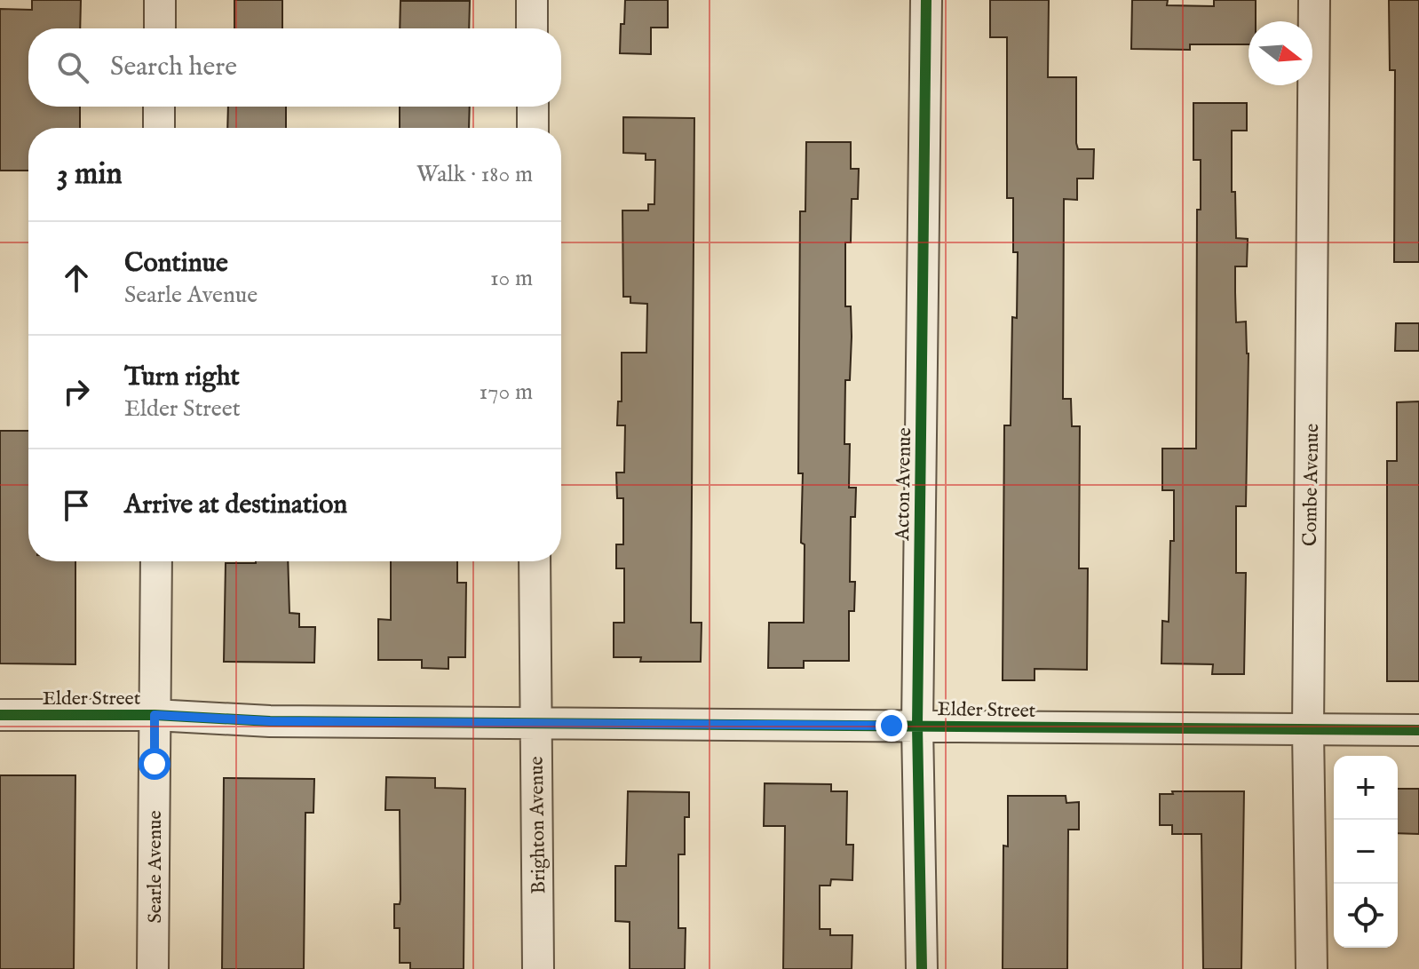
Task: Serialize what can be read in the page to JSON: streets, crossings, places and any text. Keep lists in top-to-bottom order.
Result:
{
  "streets": {
    "street": [
      "Acton Avenue",
      "Combe Avenue",
      "Elder Street",
      "Brighton Avenue",
      "Searle Avenue"
    ]
  },
  "crossings": [
    ["Acton Avenue", "Elder Street"],
    ["Combe Avenue", "Elder Street"],
    ["Elder Street", "Brighton Avenue"],
    ["Elder Street", "Searle Avenue"]
  ],
  "north": "right",
  "page": {
    "search": "Search here",
    "heading": ["3 min", "Walk · 180 m"],
    "list": [
      ["Continue", "Searle Avenue", "10 m"],
      ["Turn right", "Elder Street", "170 m"],
      "Arrive at destination"
    ],
    "map_buttons": ["+", "−"]
  }
}
